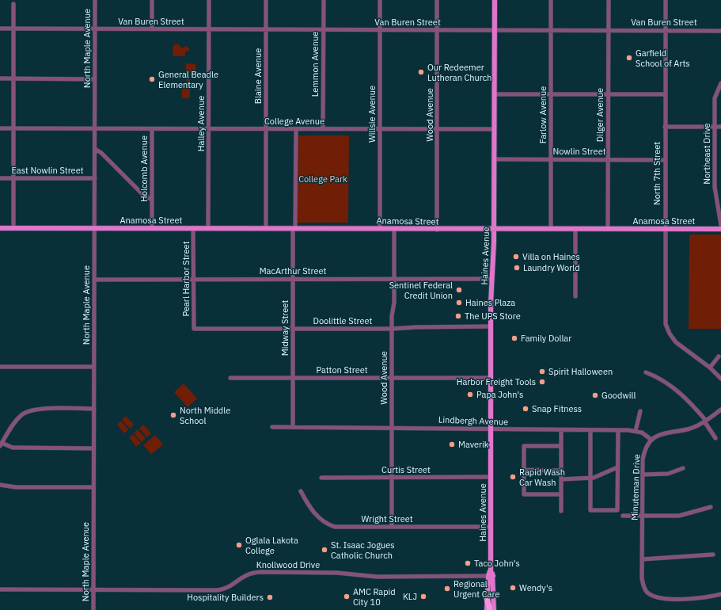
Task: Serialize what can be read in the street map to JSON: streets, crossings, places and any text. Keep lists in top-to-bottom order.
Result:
{
  "streets": {
    "main road": ["Anamosa Street", "Haines Avenue"],
    "street": [
      "Van Buren Street",
      "North Maple Avenue",
      "Lemmon Avenue",
      "Blaine Avenue",
      "Willsie Avenue",
      "Wood Avenue",
      "Farlow Avenue",
      "Dilger Avenue",
      "College Avenue",
      "Halley Avenue",
      "Nowlin Street",
      "Northeast Drive",
      "Holcomb Avenue",
      "East Nowlin Street",
      "North 7th Street",
      "MacArthur Street",
      "Pearl Harbor Street",
      "Doolittle Street",
      "Midway Street",
      "Patton Street",
      "Lindbergh Avenue",
      "Curtis Street",
      "Minuteman Drive",
      "Wright Street",
      "Knollwood Drive"
    ]
  },
  "crossings": [
    ["Van Buren Street", "North Maple Avenue"],
    ["Van Buren Street", "Lemmon Avenue"],
    ["Van Buren Street", "Blaine Avenue"],
    ["Van Buren Street", "Willsie Avenue"],
    ["Van Buren Street", "Wood Avenue"],
    ["Van Buren Street", "Farlow Avenue"],
    ["Van Buren Street", "Dilger Avenue"],
    ["Van Buren Street", "Halley Avenue"],
    ["Van Buren Street", "North 7th Street"],
    ["Van Buren Street", "Haines Avenue"],
    ["North Maple Avenue", "College Avenue"],
    ["North Maple Avenue", "East Nowlin Street"],
    ["North Maple Avenue", "Anamosa Street"],
    ["North Maple Avenue", "MacArthur Street"],
    ["North Maple Avenue", "Knollwood Drive"],
    ["Lemmon Avenue", "College Avenue"],
    ["Blaine Avenue", "College Avenue"],
    ["Blaine Avenue", "Anamosa Street"],
    ["Willsie Avenue", "College Avenue"],
    ["Willsie Avenue", "Anamosa Street"],
    ["Wood Avenue", "College Avenue"],
    ["Wood Avenue", "Anamosa Street"],
    ["Wood Avenue", "MacArthur Street"],
    ["Wood Avenue", "Doolittle Street"],
    ["Wood Avenue", "Patton Street"],
    ["Wood Avenue", "Lindbergh Avenue"],
    ["Wood Avenue", "Curtis Street"],
    ["Wood Avenue", "Wright Street"],
    ["Farlow Avenue", "Nowlin Street"],
    ["Farlow Avenue", "Anamosa Street"],
    ["Dilger Avenue", "Nowlin Street"],
    ["Dilger Avenue", "Anamosa Street"],
    ["College Avenue", "Halley Avenue"],
    ["College Avenue", "Holcomb Avenue"],
    ["College Avenue", "Haines Avenue"],
    ["College Avenue", "Midway Street"],
    ["Halley Avenue", "Anamosa Street"],
    ["Nowlin Street", "North 7th Street"],
    ["Nowlin Street", "Haines Avenue"],
    ["Holcomb Avenue", "Anamosa Street"],
    ["North 7th Street", "Anamosa Street"],
    ["Anamosa Street", "Haines Avenue"],
    ["Anamosa Street", "Pearl Harbor Street"],
    ["Anamosa Street", "Midway Street"],
    ["Haines Avenue", "MacArthur Street"],
    ["Haines Avenue", "Doolittle Street"],
    ["Haines Avenue", "Patton Street"],
    ["Haines Avenue", "Lindbergh Avenue"],
    ["Haines Avenue", "Curtis Street"],
    ["Haines Avenue", "Wright Street"],
    ["Haines Avenue", "Knollwood Drive"],
    ["MacArthur Street", "Pearl Harbor Street"],
    ["MacArthur Street", "Midway Street"],
    ["Pearl Harbor Street", "Doolittle Street"],
    ["Doolittle Street", "Midway Street"],
    ["Midway Street", "Patton Street"],
    ["Midway Street", "Lindbergh Avenue"],
    ["Lindbergh Avenue", "Minuteman Drive"]
  ],
  "parks": ["College Park"],
  "places": [
    "Garfield School of Arts",
    "Our Redeemer Lutheran Church",
    "General Beadle Elementary",
    "Villa on Haines",
    "Laundry World",
    "Sentinel Federal Credit Union",
    "Haines Plaza",
    "The UPS Store",
    "Family Dollar",
    "Spirit Halloween",
    "Harbor Freight Tools",
    "Papa John's",
    "Goodwill",
    "Snap Fitness",
    "North Middle School",
    "Maverik",
    "Rapid Wash Car Wash",
    "Oglala Lakota College",
    "St. Isaac Jogues Catholic Church",
    "Taco John's",
    "Wendy's",
    "Regional Urgent Care",
    "AMC Rapid City 10",
    "KLJ",
    "Hospitality Builders"
  ]
}
